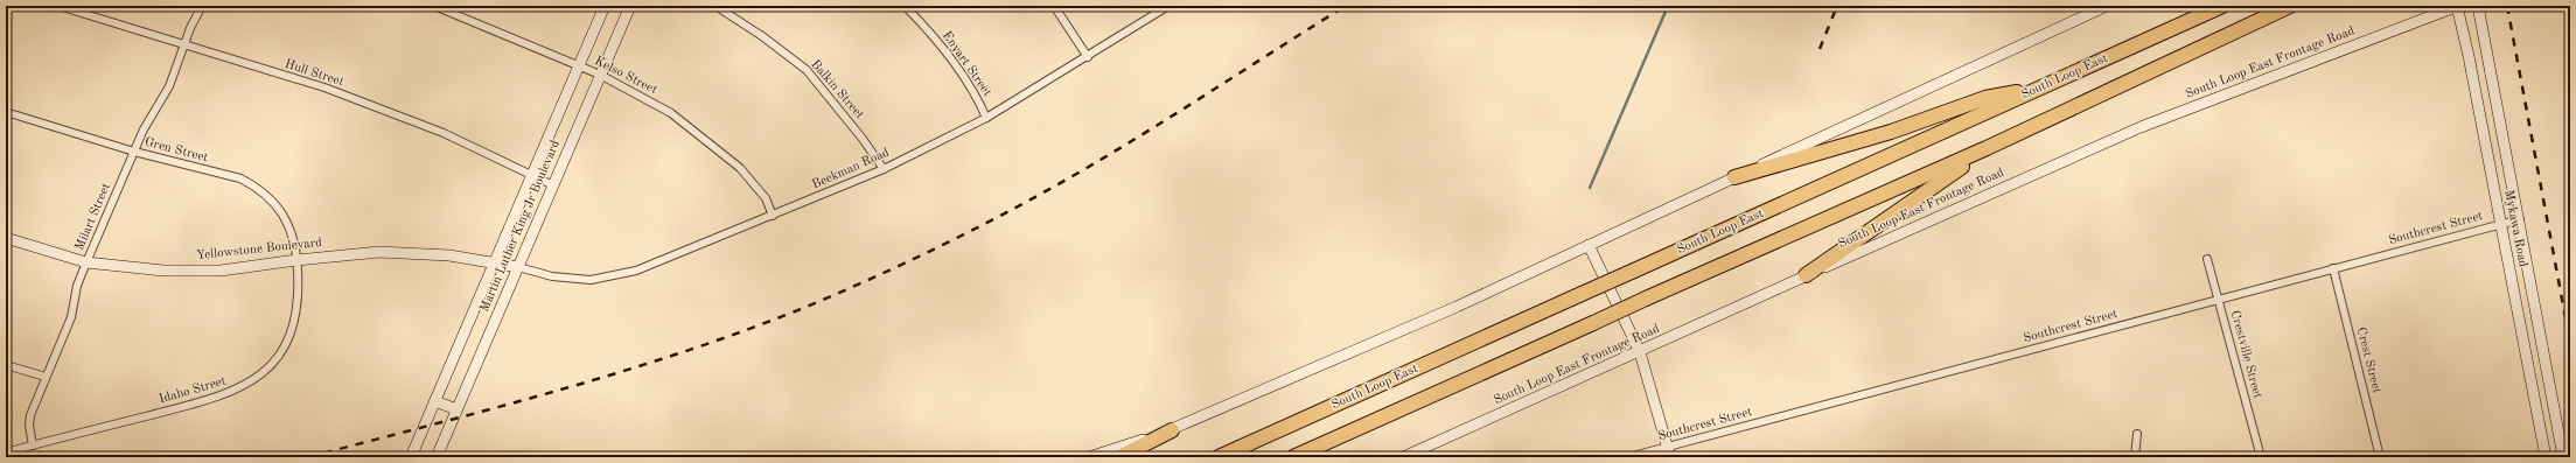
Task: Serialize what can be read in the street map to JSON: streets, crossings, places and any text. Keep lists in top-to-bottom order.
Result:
{
  "streets": {
    "highway": ["South Loop East"],
    "main road": [
      "South Loop East Frontage Road",
      "Martin Luther King Jr Boulevard",
      "Mykawa Road",
      "Yellowstone Boulevard"
    ],
    "street": [
      "Enyart Street",
      "Hull Street",
      "Kelso Street",
      "Balkin Street",
      "Gren Street",
      "Beekman Road",
      "Milart Street",
      "Southcrest Street",
      "Crestville Street",
      "Crest Street",
      "Idaho Street"
    ]
  },
  "crossings": [
    ["South Loop East Frontage Road", "Mykawa Road"],
    ["Enyart Street", "Beekman Road"],
    ["Hull Street", "Milart Street"],
    ["Hull Street", "Martin Luther King Jr Boulevard"],
    ["Kelso Street", "Beekman Road"],
    ["Kelso Street", "Martin Luther King Jr Boulevard"],
    ["Balkin Street", "Beekman Road"],
    ["Gren Street", "Milart Street"],
    ["Gren Street", "Yellowstone Boulevard"],
    ["Gren Street", "Idaho Street"],
    ["Beekman Road", "Martin Luther King Jr Boulevard"],
    ["Beekman Road", "Yellowstone Boulevard"],
    ["Milart Street", "Yellowstone Boulevard"],
    ["Milart Street", "Idaho Street"],
    ["Martin Luther King Jr Boulevard", "Yellowstone Boulevard"],
    ["Southcrest Street", "Mykawa Road"],
    ["Southcrest Street", "Crestville Street"],
    ["Southcrest Street", "Crest Street"],
    ["Yellowstone Boulevard", "Idaho Street"]
  ]
}
